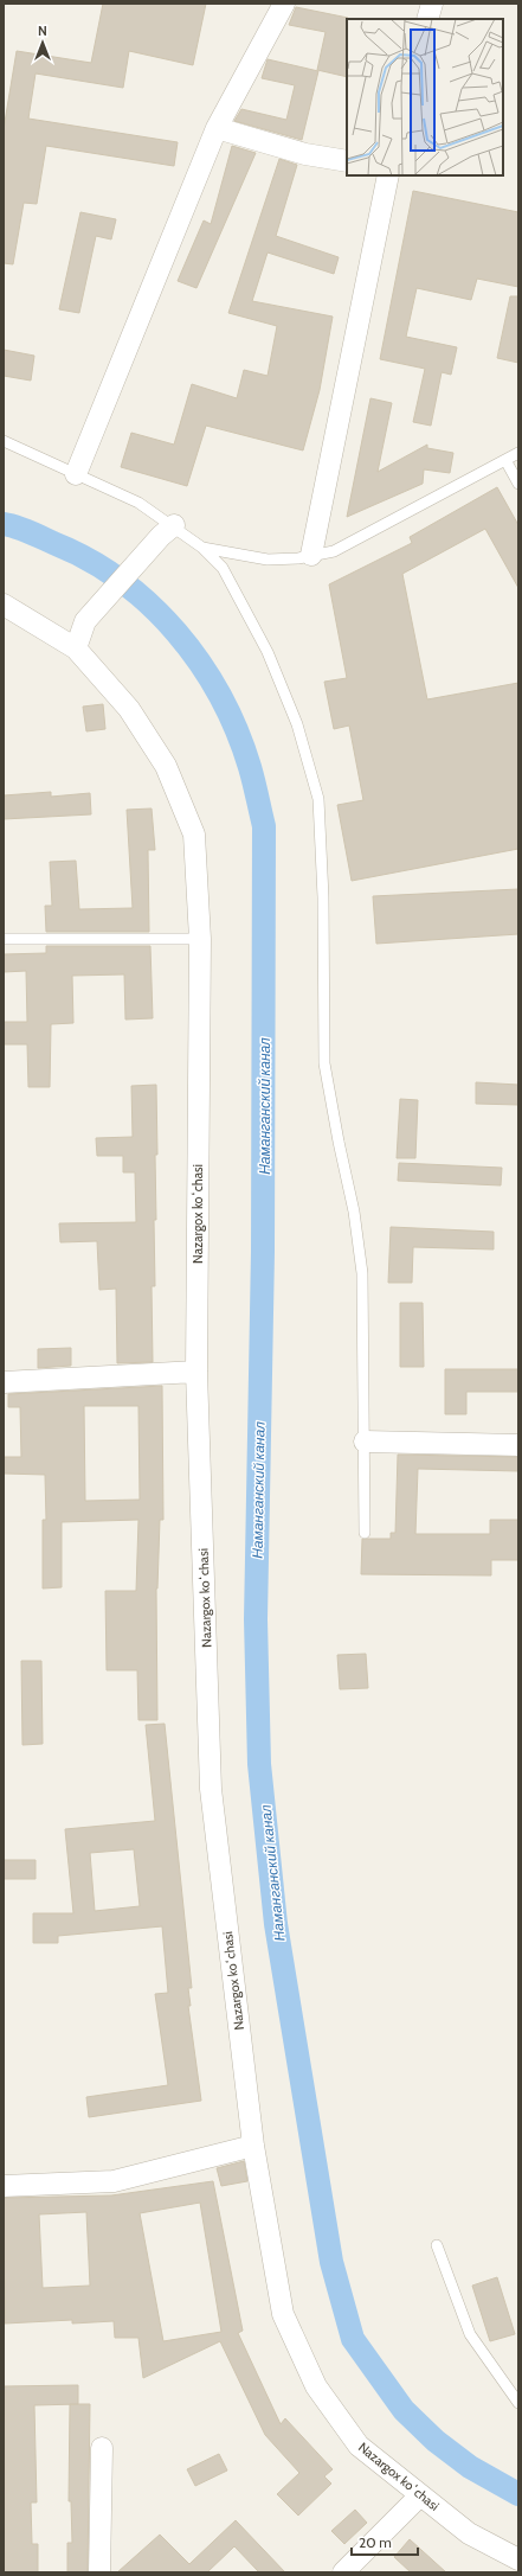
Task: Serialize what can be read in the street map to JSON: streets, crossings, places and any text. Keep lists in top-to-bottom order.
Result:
{
  "streets": {
    "street": ["Nazargox koʻchasi"]
  },
  "water": ["Наманганский канал"],
  "scale_bar": "20 m",
  "north": "top"
}
